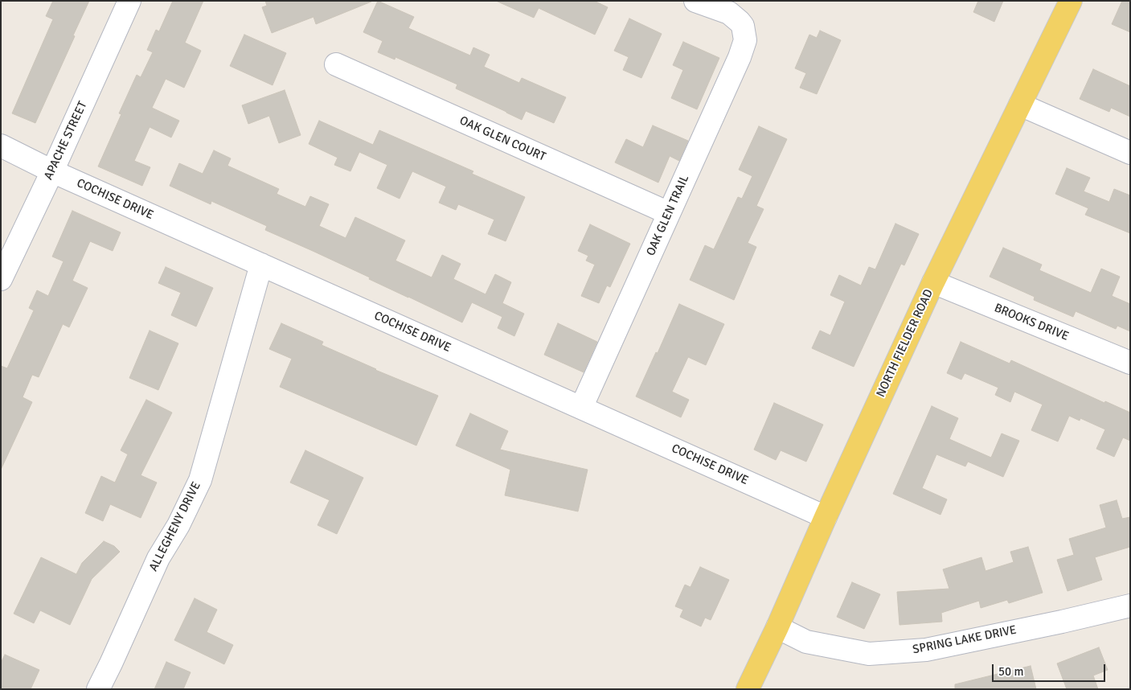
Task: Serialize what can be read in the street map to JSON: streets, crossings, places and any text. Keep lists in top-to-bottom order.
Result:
{
  "streets": {
    "main road": ["NORTH FIELDER ROAD"],
    "street": [
      "OAK GLEN COURT",
      "APACHE STREET",
      "COCHISE DRIVE",
      "OAK GLEN TRAIL",
      "BROOKS DRIVE",
      "ALLEGHENY DRIVE",
      "SPRING LAKE DRIVE"
    ]
  },
  "crossings": [
    ["OAK GLEN COURT", "OAK GLEN TRAIL"],
    ["APACHE STREET", "COCHISE DRIVE"],
    ["COCHISE DRIVE", "OAK GLEN TRAIL"],
    ["COCHISE DRIVE", "NORTH FIELDER ROAD"],
    ["COCHISE DRIVE", "ALLEGHENY DRIVE"],
    ["BROOKS DRIVE", "NORTH FIELDER ROAD"],
    ["NORTH FIELDER ROAD", "SPRING LAKE DRIVE"]
  ],
  "scale_bar": "50 m"
}
